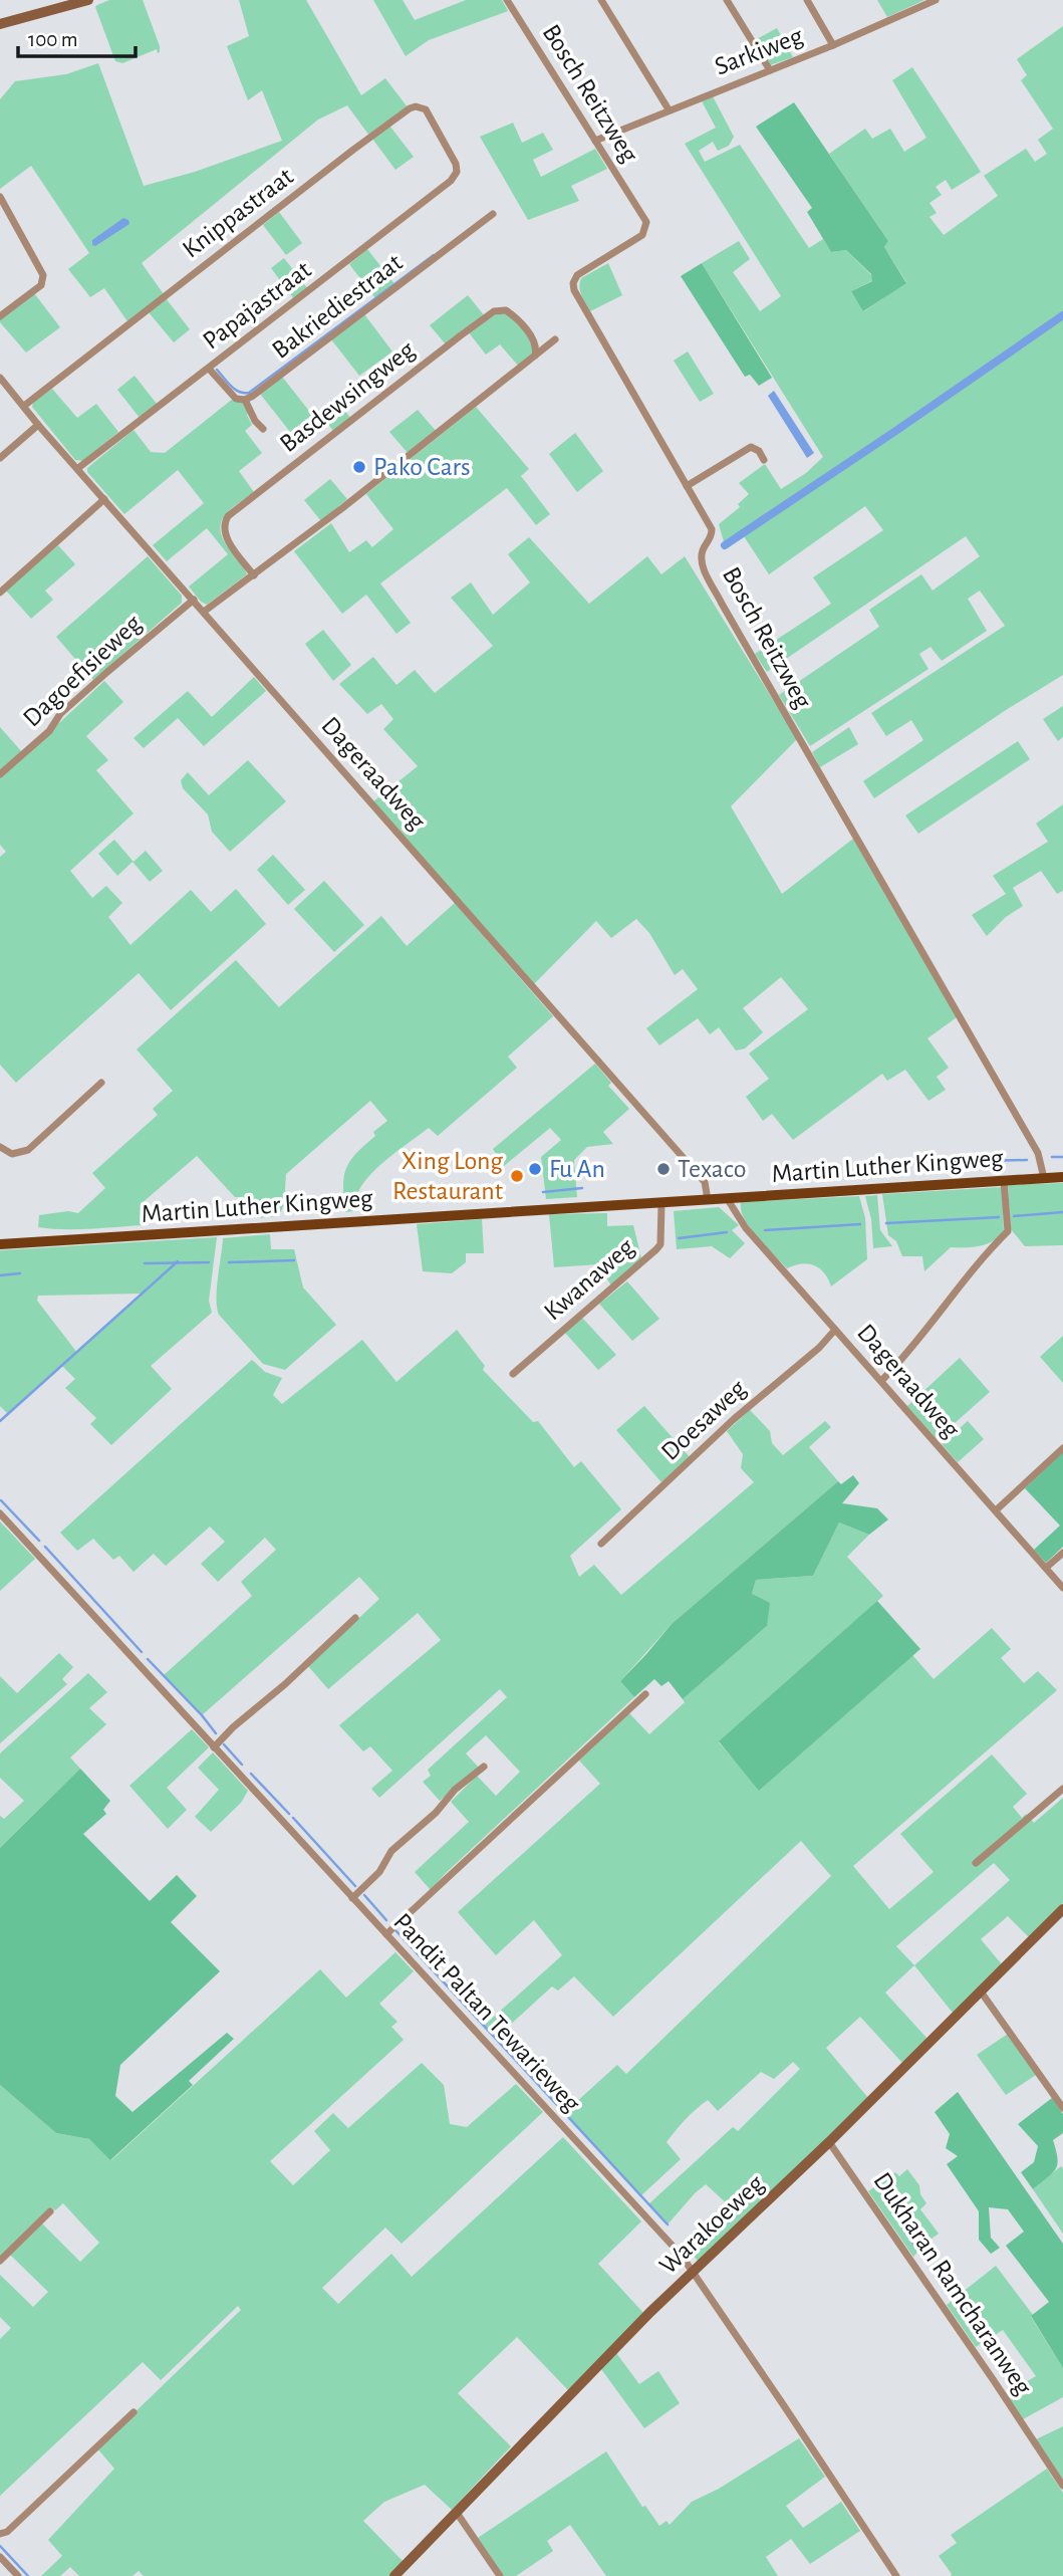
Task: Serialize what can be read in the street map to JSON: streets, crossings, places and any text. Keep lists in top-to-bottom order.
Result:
{
  "streets": {
    "main road": ["Martin Luther Kingweg"],
    "street": [
      "Sarkiweg",
      "Bosch Reitzweg",
      "Knippastraat",
      "Papajastraat",
      "Bakriediestraat",
      "Basdewsingweg",
      "Dagoefisieweg",
      "Dageraadweg",
      "Kwanaweg",
      "Doesaweg",
      "Pandit Paltan Tewarieweg",
      "Warakoeweg",
      "Dukharan Ramcharanweg"
    ]
  },
  "crossings": [
    ["Sarkiweg", "Bosch Reitzweg"],
    ["Bosch Reitzweg", "Martin Luther Kingweg"],
    ["Knippastraat", "Papajastraat"],
    ["Knippastraat", "Dageraadweg"],
    ["Papajastraat", "Dageraadweg"],
    ["Dagoefisieweg", "Dageraadweg"],
    ["Dageraadweg", "Martin Luther Kingweg"],
    ["Dageraadweg", "Doesaweg"],
    ["Martin Luther Kingweg", "Kwanaweg"],
    ["Pandit Paltan Tewarieweg", "Warakoeweg"],
    ["Warakoeweg", "Dukharan Ramcharanweg"]
  ],
  "places": [
    "Pako Cars",
    "Fu An",
    "Texaco",
    "Xing Long Restaurant"
  ],
  "scale_bar": "100 m"
}
